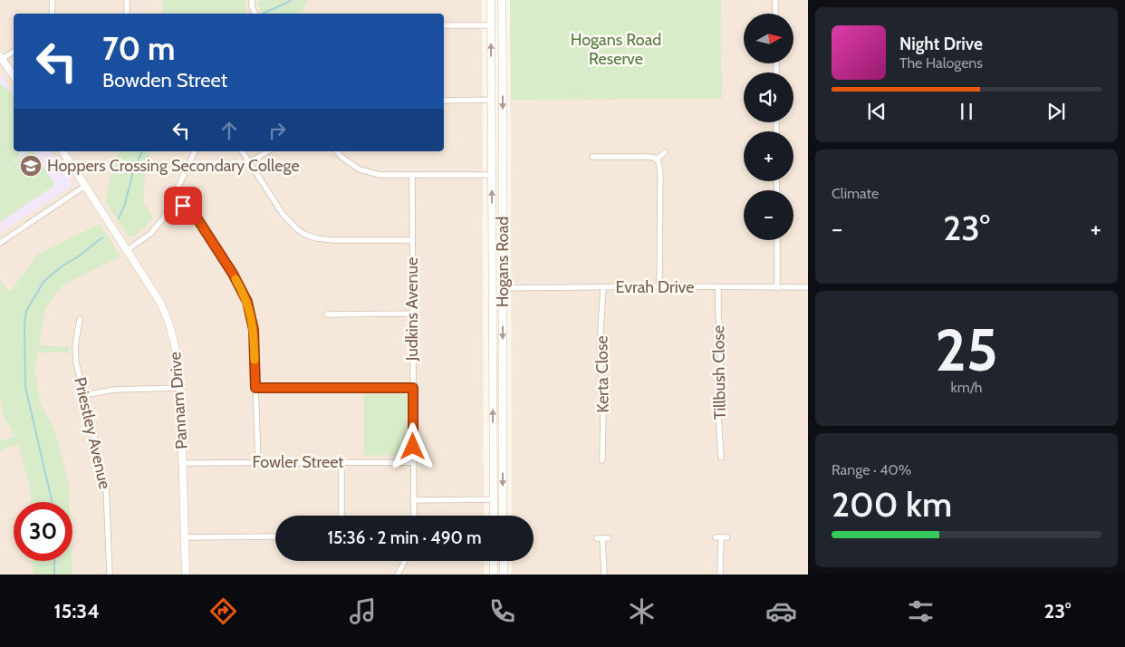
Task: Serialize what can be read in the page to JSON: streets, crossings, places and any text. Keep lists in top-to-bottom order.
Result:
{
  "streets": {
    "street": [
      "Hogans Road",
      "Evrah Drive",
      "Judkins Avenue",
      "Tillbush Close",
      "Kerta Close",
      "Pannam Drive",
      "Priestley Avenue",
      "Fowler Street"
    ]
  },
  "crossings": [
    ["Hogans Road", "Evrah Drive"],
    ["Evrah Drive", "Tillbush Close"],
    ["Evrah Drive", "Kerta Close"],
    ["Judkins Avenue", "Fowler Street"],
    ["Pannam Drive", "Fowler Street"]
  ],
  "parks": ["Hogans Road Reserve"],
  "places": {
    "school or university": ["Hoppers Crossing Secondary College"]
  },
  "north": "right",
  "page": {
    "map_buttons": ["+", "−"],
    "turn": ["70 m", "Bowden Street"],
    "song": ["Night Drive", "The Halogens"],
    "tile": [
      "Climate",
      ["25", "km/h"],
      ["Range · 40%", "200 km"]
    ],
    "heat": ["−", "23°", "+"],
    "limit": "30",
    "trip": "15:36 · 2 min · 490 m",
    "tabs": ["15:34", "23°"]
  }
}
